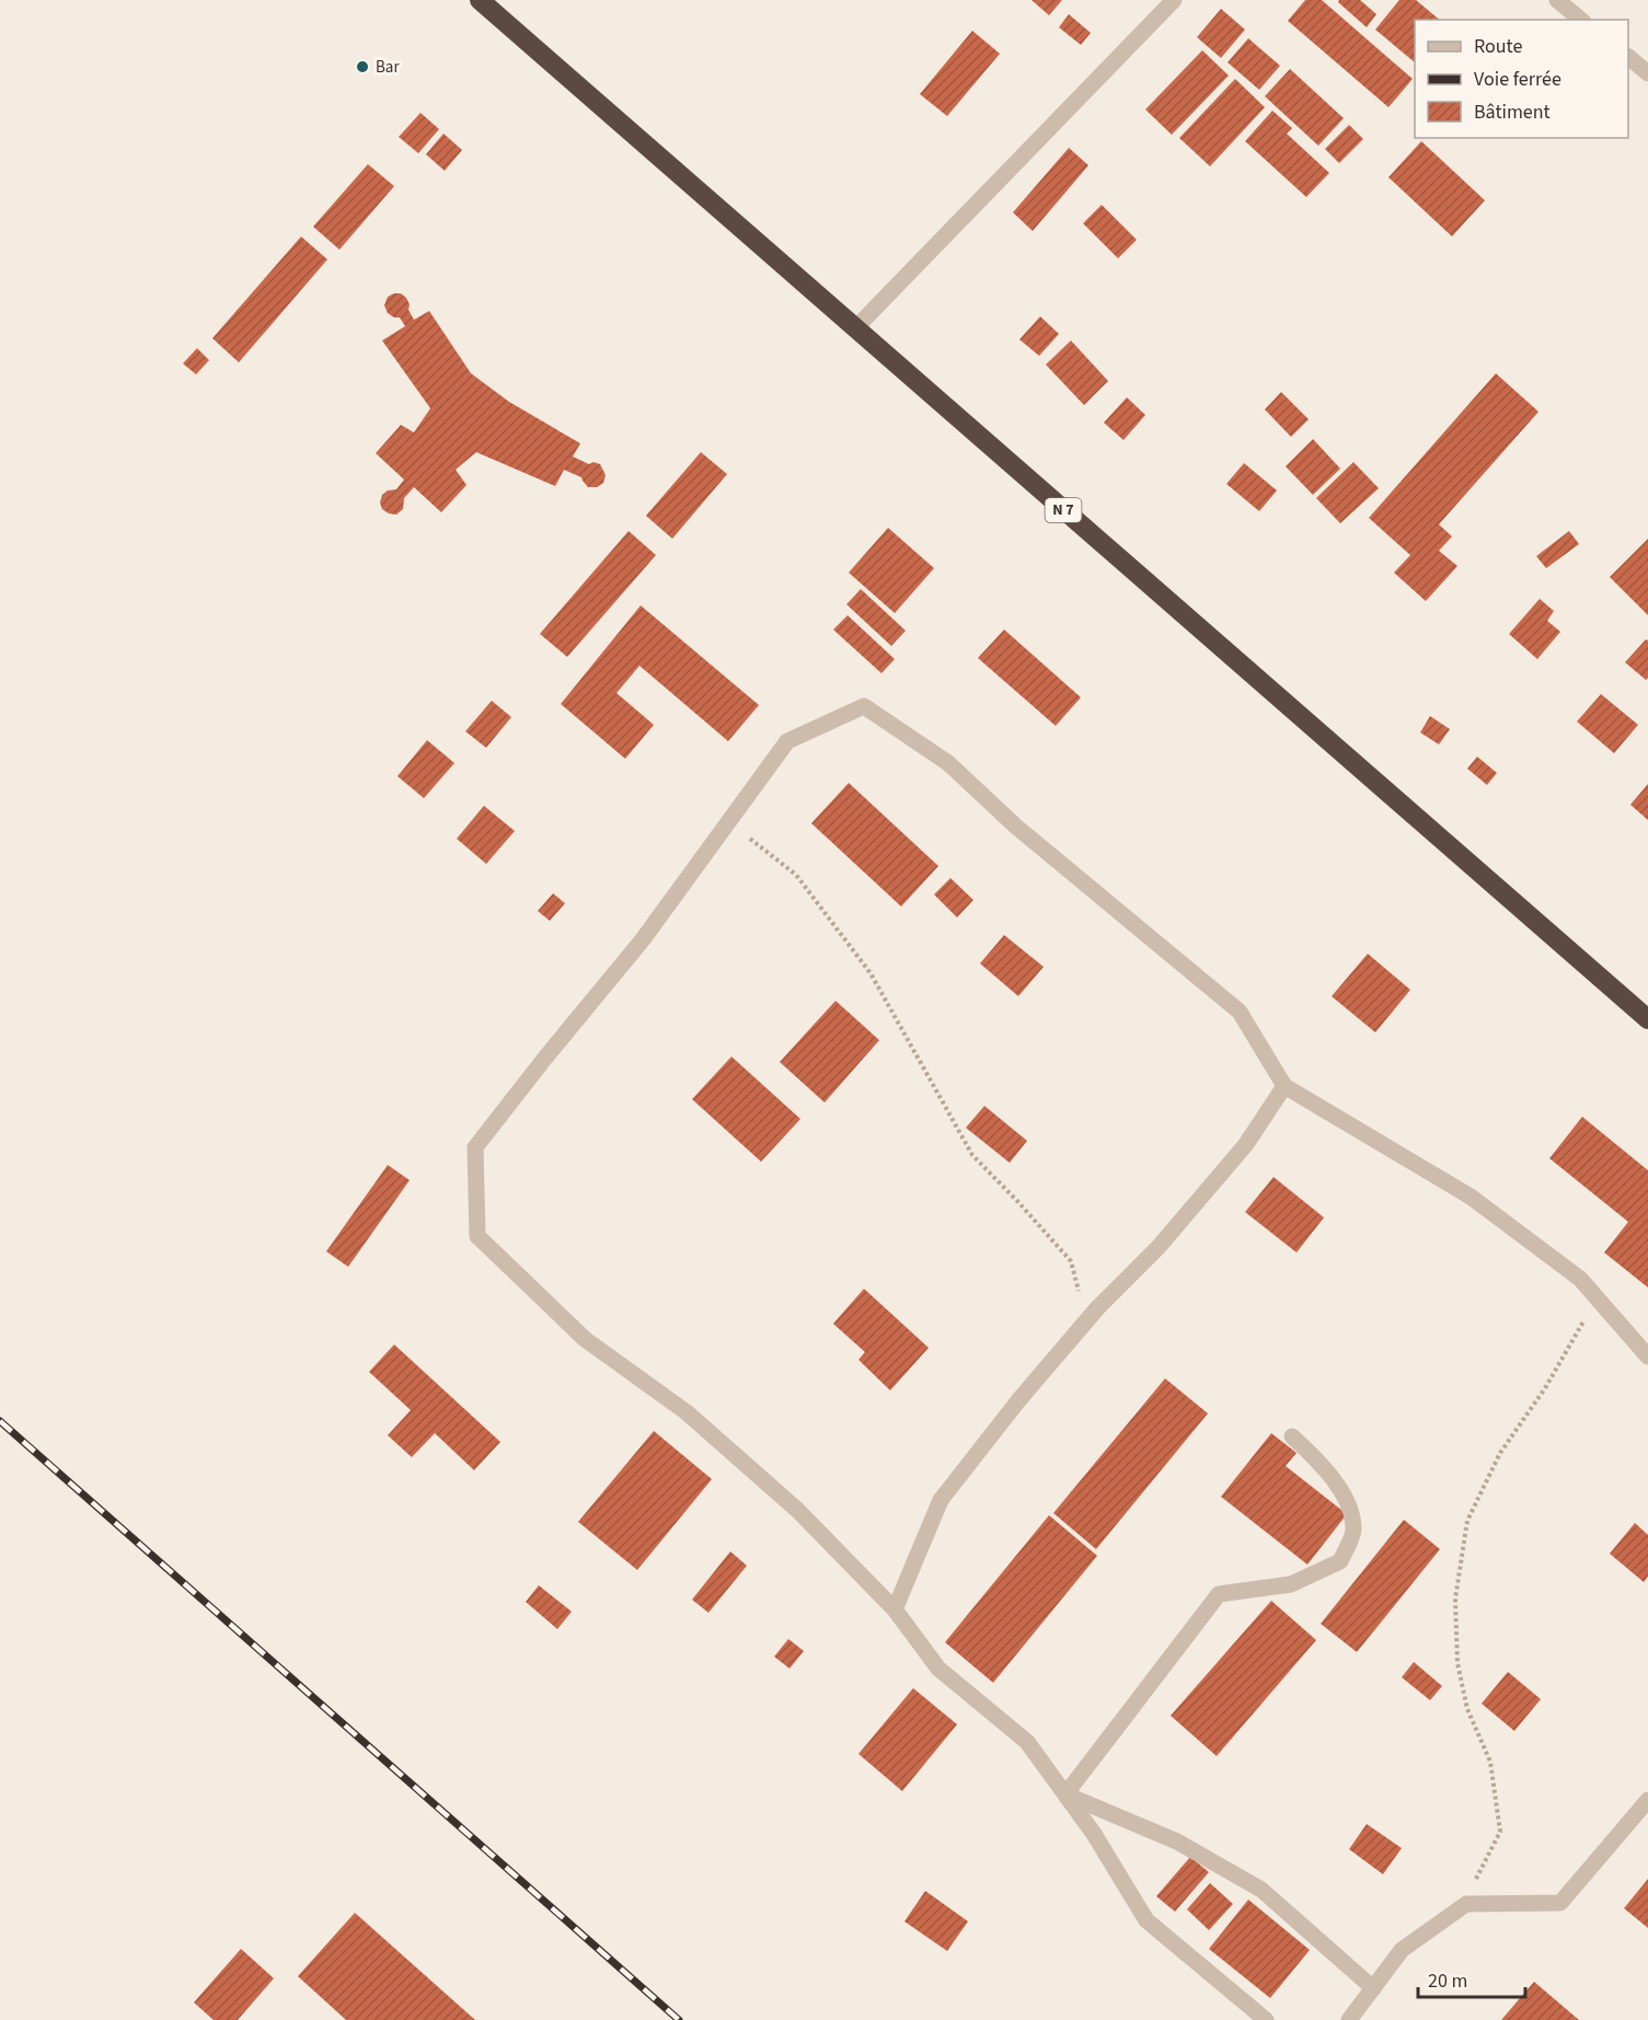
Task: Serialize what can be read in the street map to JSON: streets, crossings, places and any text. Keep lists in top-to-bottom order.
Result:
{
  "streets": {
    "highway": ["N 7"]
  },
  "places": ["Bar"],
  "legend": ["Route", "Voie ferrée", "Bâtiment"],
  "scale_bar": "20 m"
}
